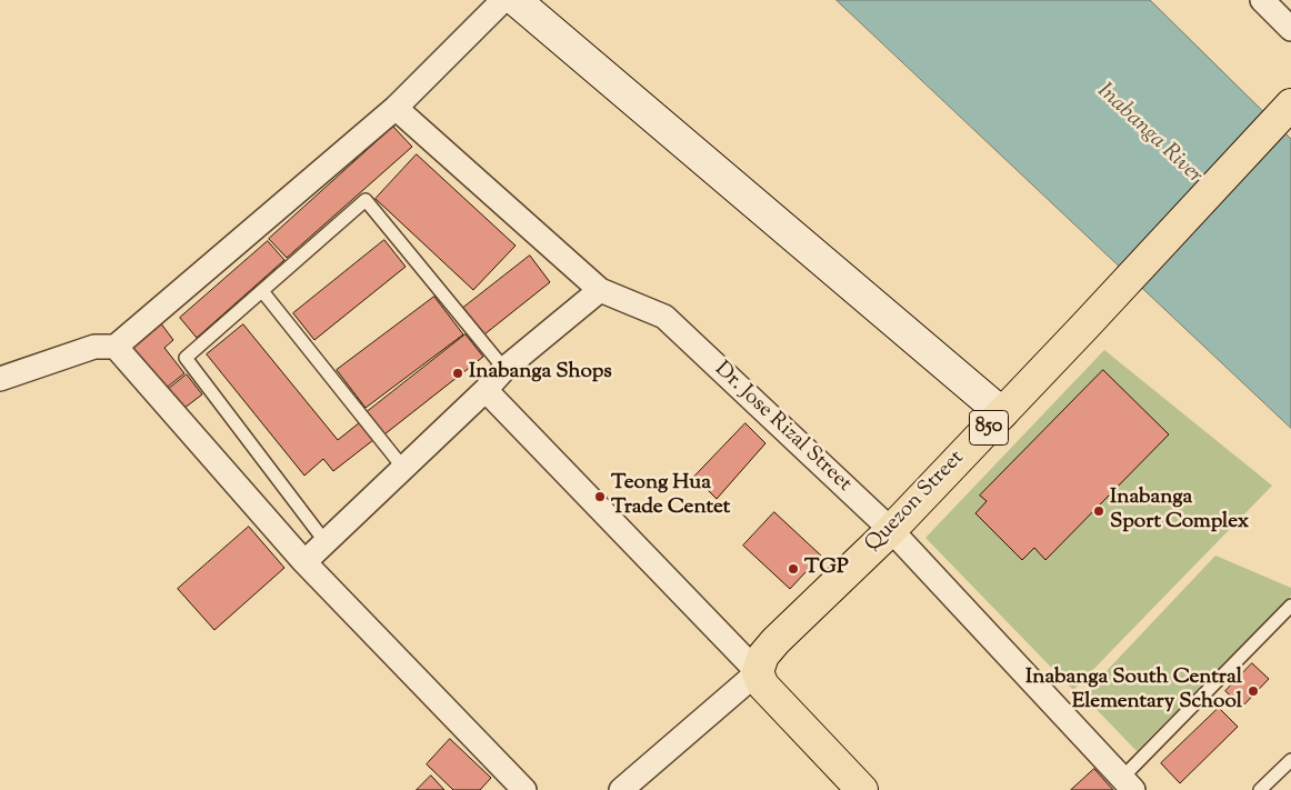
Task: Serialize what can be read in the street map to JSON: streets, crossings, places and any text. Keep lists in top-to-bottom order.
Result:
{
  "streets": {
    "main road": ["850", "Quezon Street"],
    "street": ["Dr. Jose Rizal Street"]
  },
  "crossings": [
    ["Dr. Jose Rizal Street", "Quezon Street"]
  ],
  "water": ["Inabanga River"],
  "places": [
    "Inabanga Shops",
    "Teong Hua Trade Centet",
    "Inabanga Sport Complex",
    "TGP",
    "Inabanga South Central Elementary School"
  ]
}
